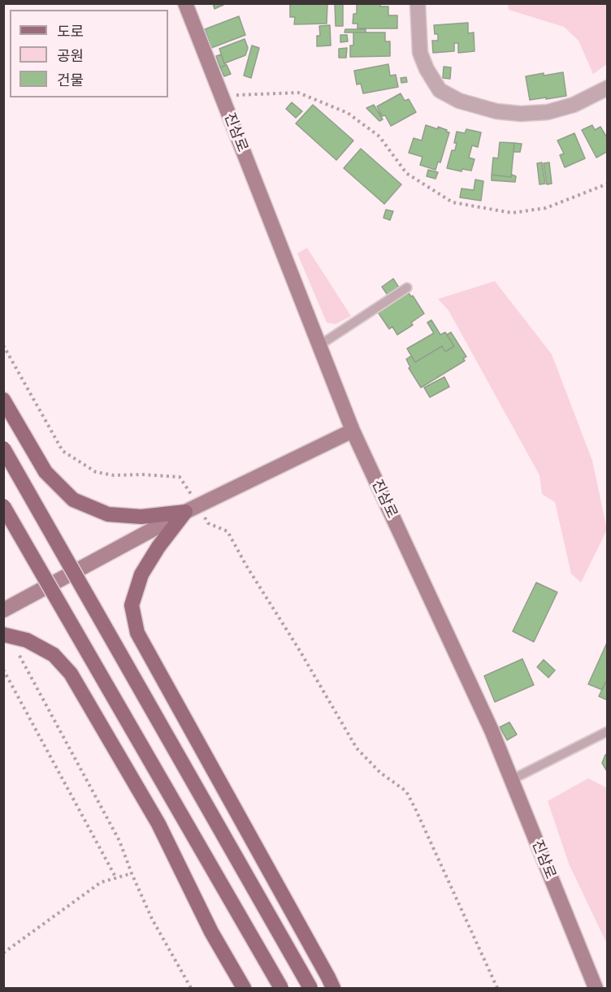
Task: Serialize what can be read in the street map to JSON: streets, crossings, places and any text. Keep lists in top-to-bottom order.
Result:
{
  "streets": {
    "street": ["진삼로"]
  },
  "legend": ["도로", "공원", "건물"]
}
